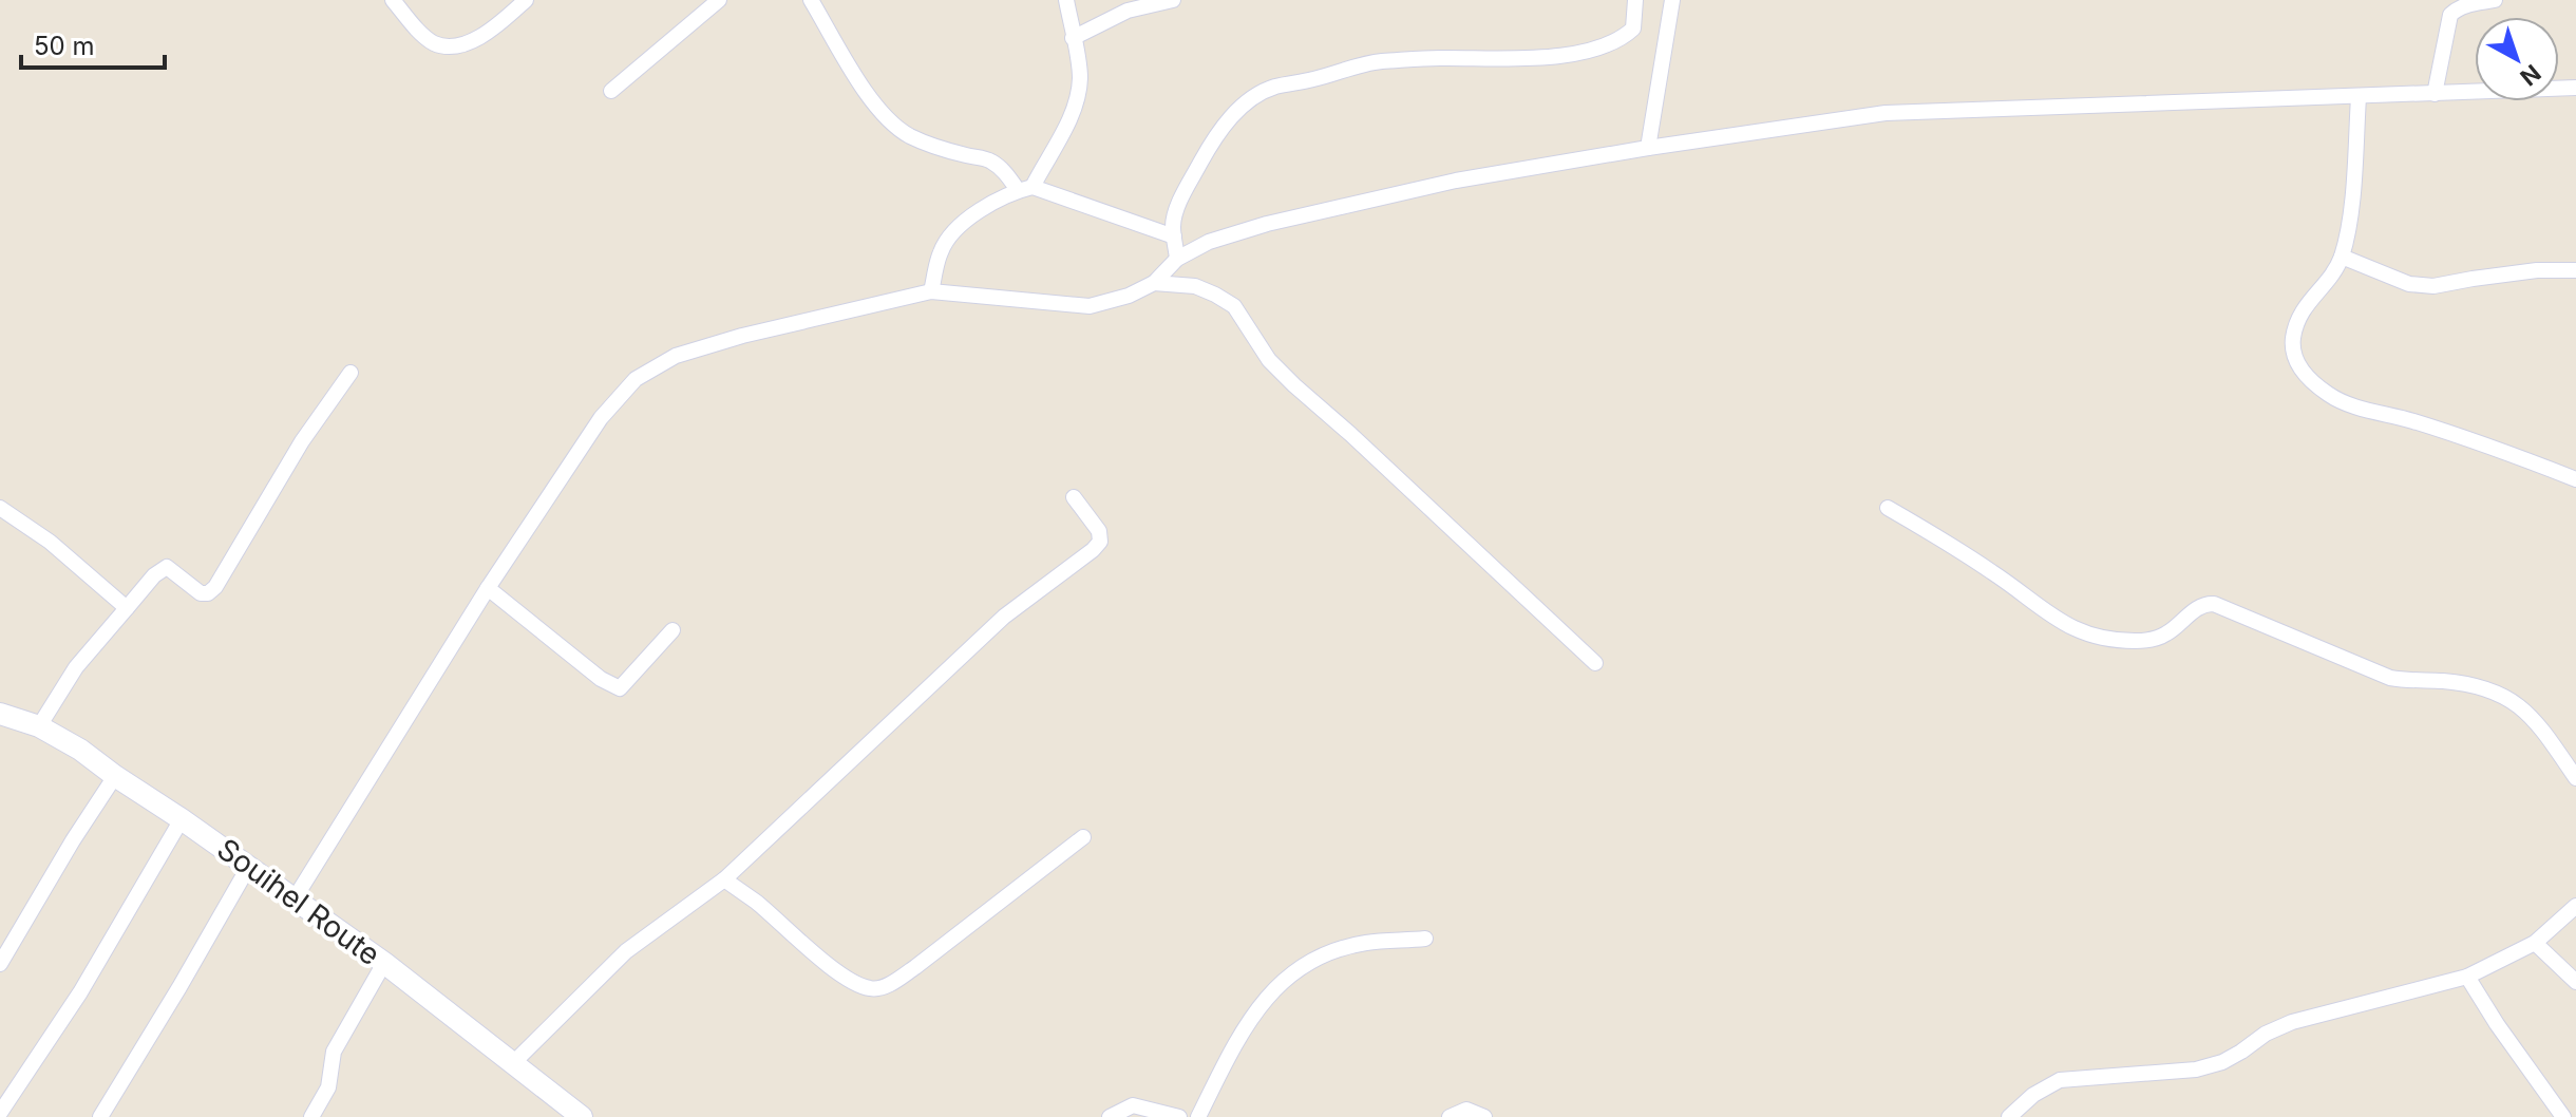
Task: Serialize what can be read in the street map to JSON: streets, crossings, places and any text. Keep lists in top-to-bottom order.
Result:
{
  "streets": {
    "main road": ["Souihel Route"]
  },
  "scale_bar": "50 m",
  "north": "bottom right"
}
